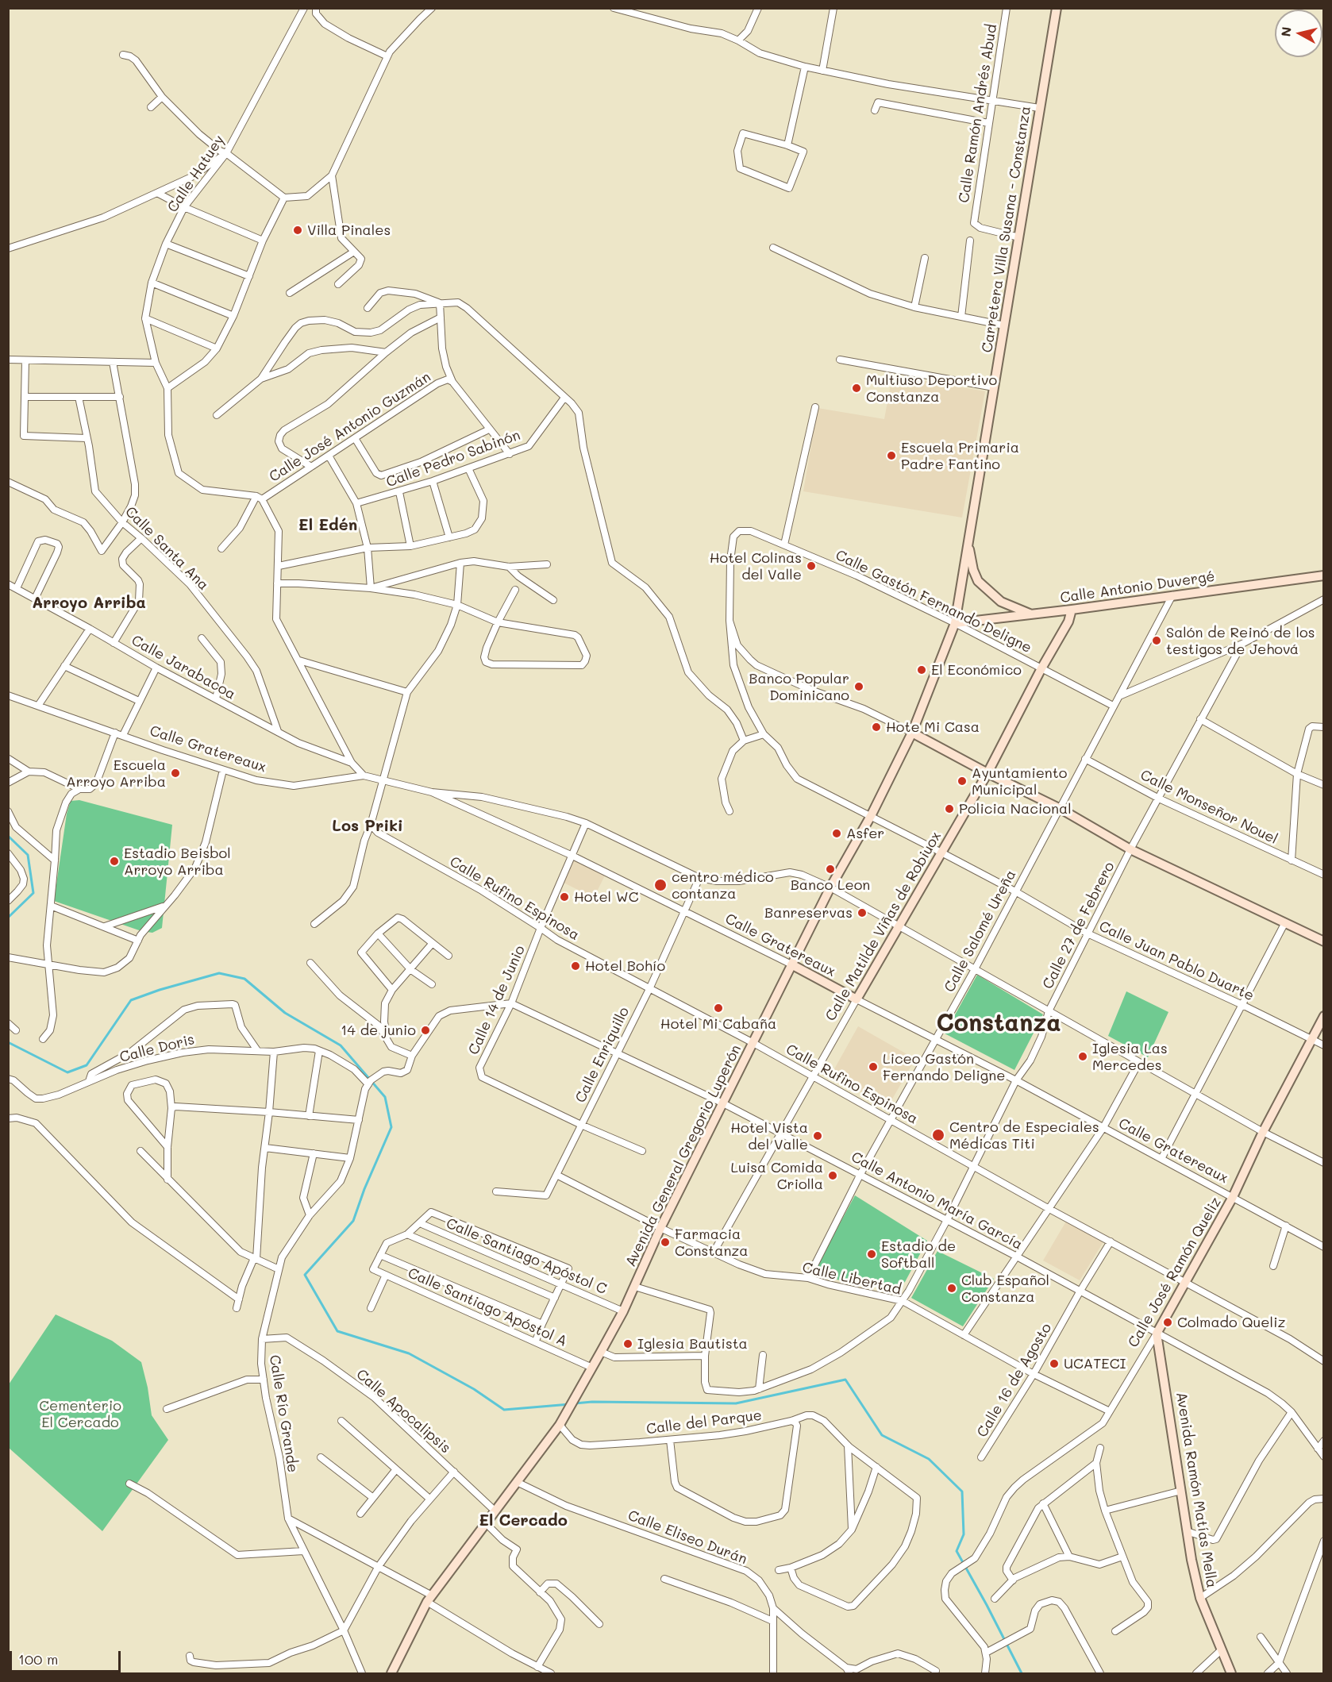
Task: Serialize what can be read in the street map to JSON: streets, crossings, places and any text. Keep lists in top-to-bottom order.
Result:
{
  "streets": {
    "main road": [
      "Carretera Villa Susana - Constanza",
      "Calle Antonio Duvergé",
      "Calle Gratereaux",
      "Calle Matilde Viñas de Robiuox",
      "Avenida General Gregorio Luperón",
      "Calle José Ramón Queliz",
      "Avenida Ramón Matías Mella"
    ],
    "street": [
      "Calle Ramón Andrés Abud",
      "Calle Hatuey",
      "Calle José Antonio Guzmán",
      "Calle Pedro Sabinón",
      "Calle Santa Ana",
      "Calle Gastón Fernando Deligne",
      "Calle Jarabacoa",
      "Calle Monseñor Nouel",
      "Calle Rufino Espinosa",
      "Calle 27 de Febrero",
      "Calle Salomé Ureña",
      "Calle Juan Pablo Duarte",
      "Calle 14 de Junio",
      "Calle Doris",
      "Calle Enriquillo",
      "Calle Antonio María García",
      "Calle Santiago Apóstol C",
      "Calle Libertad",
      "Calle Santiago Apóstol A",
      "Calle 16 de Agosto",
      "Calle Apocalipsis",
      "Calle Río Grande",
      "Calle del Parque",
      "Calle Eliseo Durán"
    ]
  },
  "crossings": [
    ["Calle Ramón Andrés Abud", "Carretera Villa Susana - Constanza"],
    ["Carretera Villa Susana - Constanza", "Calle Antonio Duvergé"],
    ["Carretera Villa Susana - Constanza", "Calle Gastón Fernando Deligne"],
    ["Carretera Villa Susana - Constanza", "Avenida General Gregorio Luperón"],
    ["Calle Santa Ana", "Calle Jarabacoa"],
    ["Calle Antonio Duvergé", "Calle Gastón Fernando Deligne"],
    ["Calle Antonio Duvergé", "Calle Matilde Viñas de Robiuox"],
    ["Calle Antonio Duvergé", "Calle Salomé Ureña"],
    ["Calle Antonio Duvergé", "Avenida General Gregorio Luperón"],
    ["Calle Gastón Fernando Deligne", "Calle Matilde Viñas de Robiuox"],
    ["Calle Gastón Fernando Deligne", "Calle Salomé Ureña"],
    ["Calle Gastón Fernando Deligne", "Calle Juan Pablo Duarte"],
    ["Calle Gastón Fernando Deligne", "Avenida General Gregorio Luperón"],
    ["Calle Gratereaux", "Calle 27 de Febrero"],
    ["Calle Gratereaux", "Calle Matilde Viñas de Robiuox"],
    ["Calle Gratereaux", "Calle Salomé Ureña"],
    ["Calle Gratereaux", "Calle 14 de Junio"],
    ["Calle Gratereaux", "Calle Enriquillo"],
    ["Calle Gratereaux", "Avenida General Gregorio Luperón"],
    ["Calle Gratereaux", "Calle José Ramón Queliz"],
    ["Calle Monseñor Nouel", "Calle 27 de Febrero"],
    ["Calle Monseñor Nouel", "Calle Salomé Ureña"],
    ["Calle Rufino Espinosa", "Calle 27 de Febrero"],
    ["Calle Rufino Espinosa", "Calle Matilde Viñas de Robiuox"],
    ["Calle Rufino Espinosa", "Calle Salomé Ureña"],
    ["Calle Rufino Espinosa", "Calle 14 de Junio"],
    ["Calle Rufino Espinosa", "Calle Enriquillo"],
    ["Calle Rufino Espinosa", "Avenida General Gregorio Luperón"],
    ["Calle Rufino Espinosa", "Calle José Ramón Queliz"],
    ["Calle Rufino Espinosa", "Calle 16 de Agosto"],
    ["Calle 27 de Febrero", "Calle Juan Pablo Duarte"],
    ["Calle 27 de Febrero", "Calle Antonio María García"],
    ["Calle 27 de Febrero", "Calle Libertad"],
    ["Calle Matilde Viñas de Robiuox", "Calle Juan Pablo Duarte"],
    ["Calle Matilde Viñas de Robiuox", "Calle Antonio María García"],
    ["Calle Matilde Viñas de Robiuox", "Calle Libertad"],
    ["Calle Salomé Ureña", "Calle Juan Pablo Duarte"],
    ["Calle Salomé Ureña", "Calle Antonio María García"],
    ["Calle Salomé Ureña", "Calle Libertad"],
    ["Calle Juan Pablo Duarte", "Avenida General Gregorio Luperón"],
    ["Calle Juan Pablo Duarte", "Calle José Ramón Queliz"],
    ["Calle 14 de Junio", "Calle Enriquillo"],
    ["Calle 14 de Junio", "Calle Antonio María García"],
    ["Calle Doris", "Calle Río Grande"],
    ["Calle Enriquillo", "Calle Antonio María García"],
    ["Calle Enriquillo", "Calle Libertad"],
    ["Avenida General Gregorio Luperón", "Calle Antonio María García"],
    ["Avenida General Gregorio Luperón", "Calle Santiago Apóstol C"],
    ["Avenida General Gregorio Luperón", "Calle Libertad"],
    ["Avenida General Gregorio Luperón", "Calle Santiago Apóstol A"],
    ["Avenida General Gregorio Luperón", "Calle Apocalipsis"],
    ["Avenida General Gregorio Luperón", "Calle del Parque"],
    ["Avenida General Gregorio Luperón", "Calle Eliseo Durán"],
    ["Calle Antonio María García", "Calle José Ramón Queliz"],
    ["Calle Antonio María García", "Calle 16 de Agosto"],
    ["Calle Antonio María García", "Avenida Ramón Matías Mella"],
    ["Calle José Ramón Queliz", "Calle Libertad"],
    ["Calle José Ramón Queliz", "Avenida Ramón Matías Mella"],
    ["Calle Libertad", "Calle 16 de Agosto"],
    ["Calle Apocalipsis", "Calle Río Grande"]
  ],
  "districts": [
    "El Edén",
    "Arroyo Arriba",
    "Los Priki",
    "Constanza",
    "El Cercado"
  ],
  "parks": ["Cementerio El Cercado"],
  "places": [
    "Villa Pinales",
    "Multiuso Deportivo Constanza",
    "Escuela Primaria Padre Fantino",
    "Hotel Colinas del Valle",
    "Salón de Reinó de los testigos de Jehová",
    "El Económico",
    "Banco Popular Dominicano",
    "Hote Mi Casa",
    "Escuela Arroyo Arriba",
    "Ayuntamiento Municipal",
    "Policia Nacional",
    "Asfer",
    "Estadio Beisbol Arroyo Arriba",
    "Banco Leon",
    "centro médico contanza",
    "Hotel WC",
    "Banreservas",
    "Hotel Bohío",
    "Hotel Mi Cabaña",
    "14 de junio",
    "Iglesia Las Mercedes",
    "Liceo Gastón Fernando Deligne",
    "Centro de Especiales Médicas Titi",
    "Hotel Vista del Valle",
    "Luisa Comida Criolla",
    "Farmacia Constanza",
    "Estadio de Softball",
    "Club Español Constanza",
    "Colmado Queliz",
    "Iglesia Bautista",
    "UCATECI"
  ],
  "scale_bar": "100 m",
  "north": "left"
}
